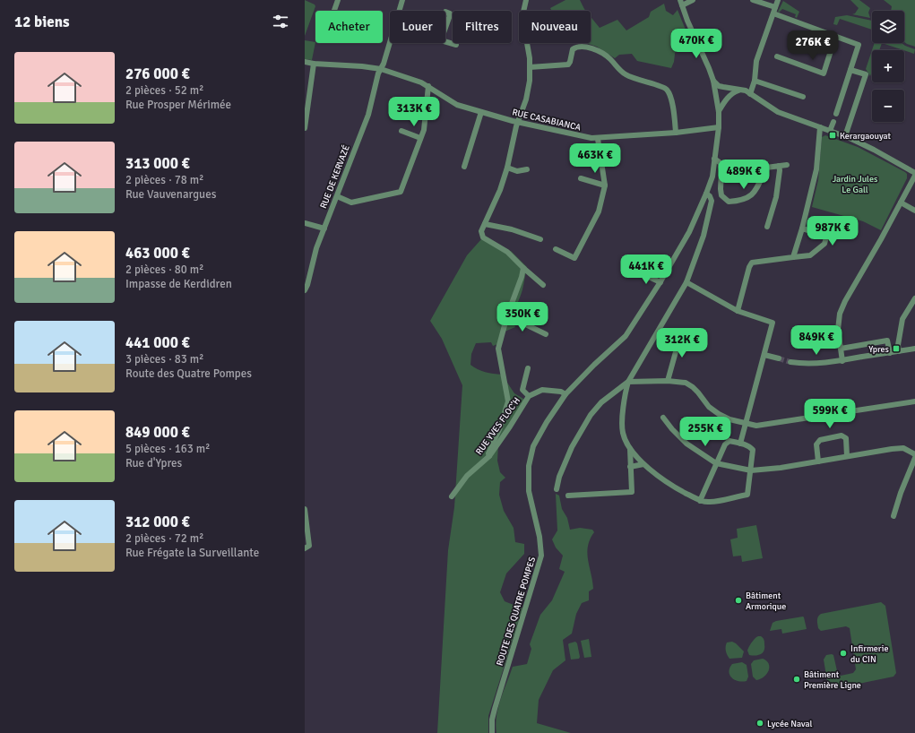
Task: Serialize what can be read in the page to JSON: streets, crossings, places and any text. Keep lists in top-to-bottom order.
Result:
{
  "streets": {
    "street": [
      "RUE CASABIANCA",
      "RUE DE KERVAZÉ",
      "RUE YVES FLOC'H",
      "ROUTE DES QUATRE POMPES"
    ]
  },
  "crossings": [
    ["RUE CASABIANCA", "RUE DE KERVAZÉ"],
    ["RUE CASABIANCA", "ROUTE DES QUATRE POMPES"],
    ["RUE YVES FLOC'H", "ROUTE DES QUATRE POMPES"]
  ],
  "parks": ["Jardin Jules Le Gall"],
  "places": {
    "transit": ["Kerargaouyat", "Ypres"],
    "other": [
      "Bâtiment Armorique",
      "Infirmerie du CIN",
      "Bâtiment Première Ligne",
      "Lycée Naval"
    ]
  },
  "page": {
    "heading": "12 biens",
    "map_buttons": ["+", "−"],
    "chip": [
      "Acheter",
      "Louer",
      "Filtres",
      "Nouveau"
    ],
    "price": [
      "470K €",
      "276K €",
      "313K €",
      "463K €",
      "489K €",
      "987K €",
      "441K €",
      "350K €",
      "849K €",
      "312K €",
      "599K €",
      "255K €"
    ],
    "list": [
      {
        "name": "276 000 €",
        "note": "2 pièces · 52 m² · Rue Prosper Mérimée"
      },
      {
        "name": "313 000 €",
        "note": "2 pièces · 78 m² · Rue Vauvenargues"
      },
      {
        "name": "463 000 €",
        "note": "2 pièces · 80 m² · Impasse de Kerdidren"
      },
      {
        "name": "441 000 €",
        "note": "3 pièces · 83 m² · Route des Quatre Pompes"
      },
      {
        "name": "849 000 €",
        "note": "5 pièces · 163 m² · Rue d'Ypres"
      },
      {
        "name": "312 000 €",
        "note": "2 pièces · 72 m² · Rue Frégate la Surveillante"
      }
    ]
  }
}
